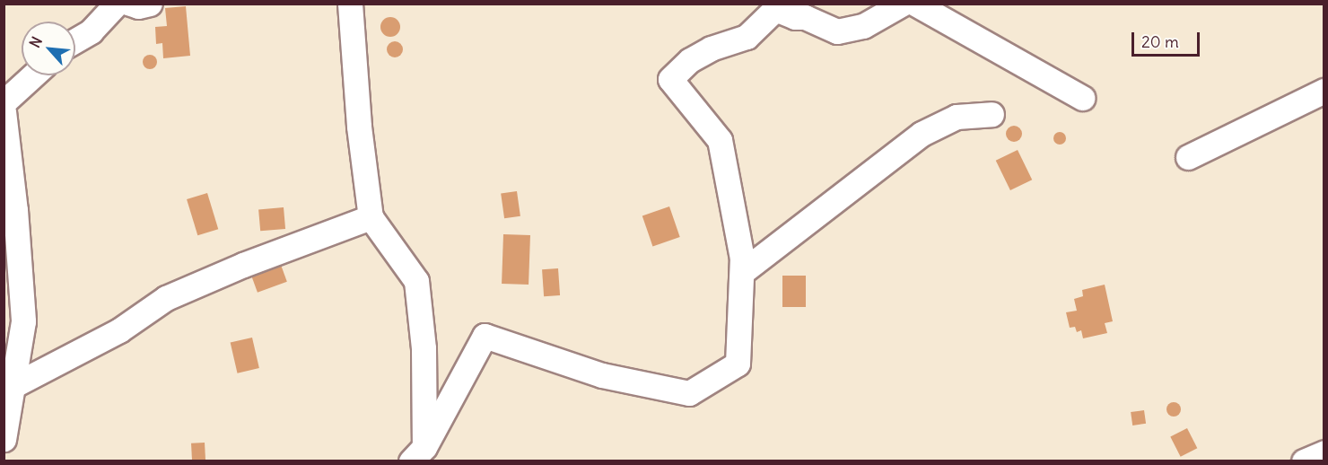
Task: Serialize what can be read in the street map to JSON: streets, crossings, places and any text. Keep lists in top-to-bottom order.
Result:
{
  "scale_bar": "20 m",
  "north": "top left"
}
